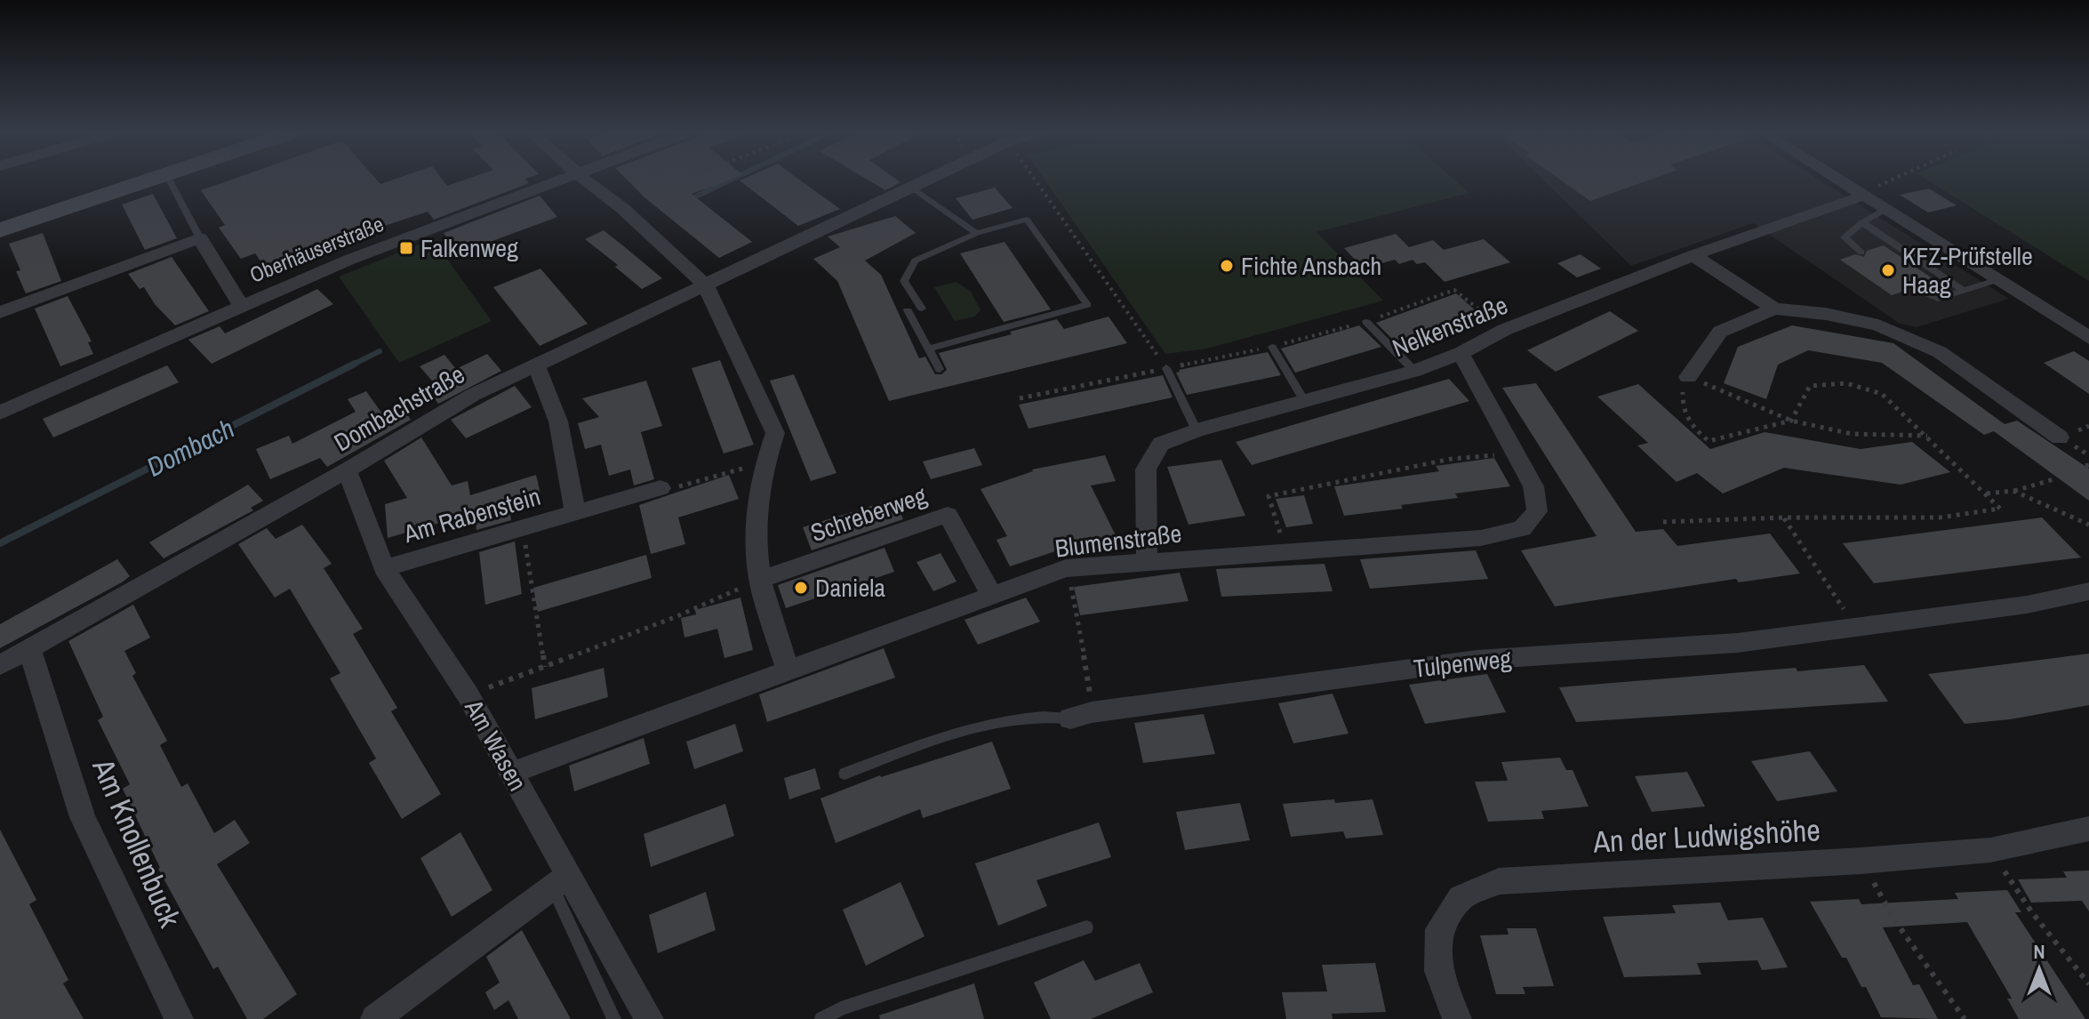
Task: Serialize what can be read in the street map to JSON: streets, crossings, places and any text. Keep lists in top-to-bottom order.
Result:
{
  "streets": {
    "street": [
      "Oberhäuserstraße",
      "Nelkenstraße",
      "Dombachstraße",
      "Schreberweg",
      "Am Rabenstein",
      "Blumenstraße",
      "Tulpenweg",
      "Am Wasen",
      "An der Ludwigshöhe",
      "Am Knollenbuck"
    ]
  },
  "crossings": [
    ["Nelkenstraße", "Blumenstraße"],
    ["Dombachstraße", "Am Rabenstein"],
    ["Dombachstraße", "Am Wasen"],
    ["Dombachstraße", "Am Knollenbuck"],
    ["Schreberweg", "Blumenstraße"],
    ["Am Rabenstein", "Am Wasen"],
    ["Blumenstraße", "Am Wasen"]
  ],
  "water": ["Dombach"],
  "places": {
    "transit": ["Falkenweg"],
    "other": ["Fichte Ansbach", "KFZ-Prüfstelle Haag", "Daniela"]
  },
  "north": "top"
}
